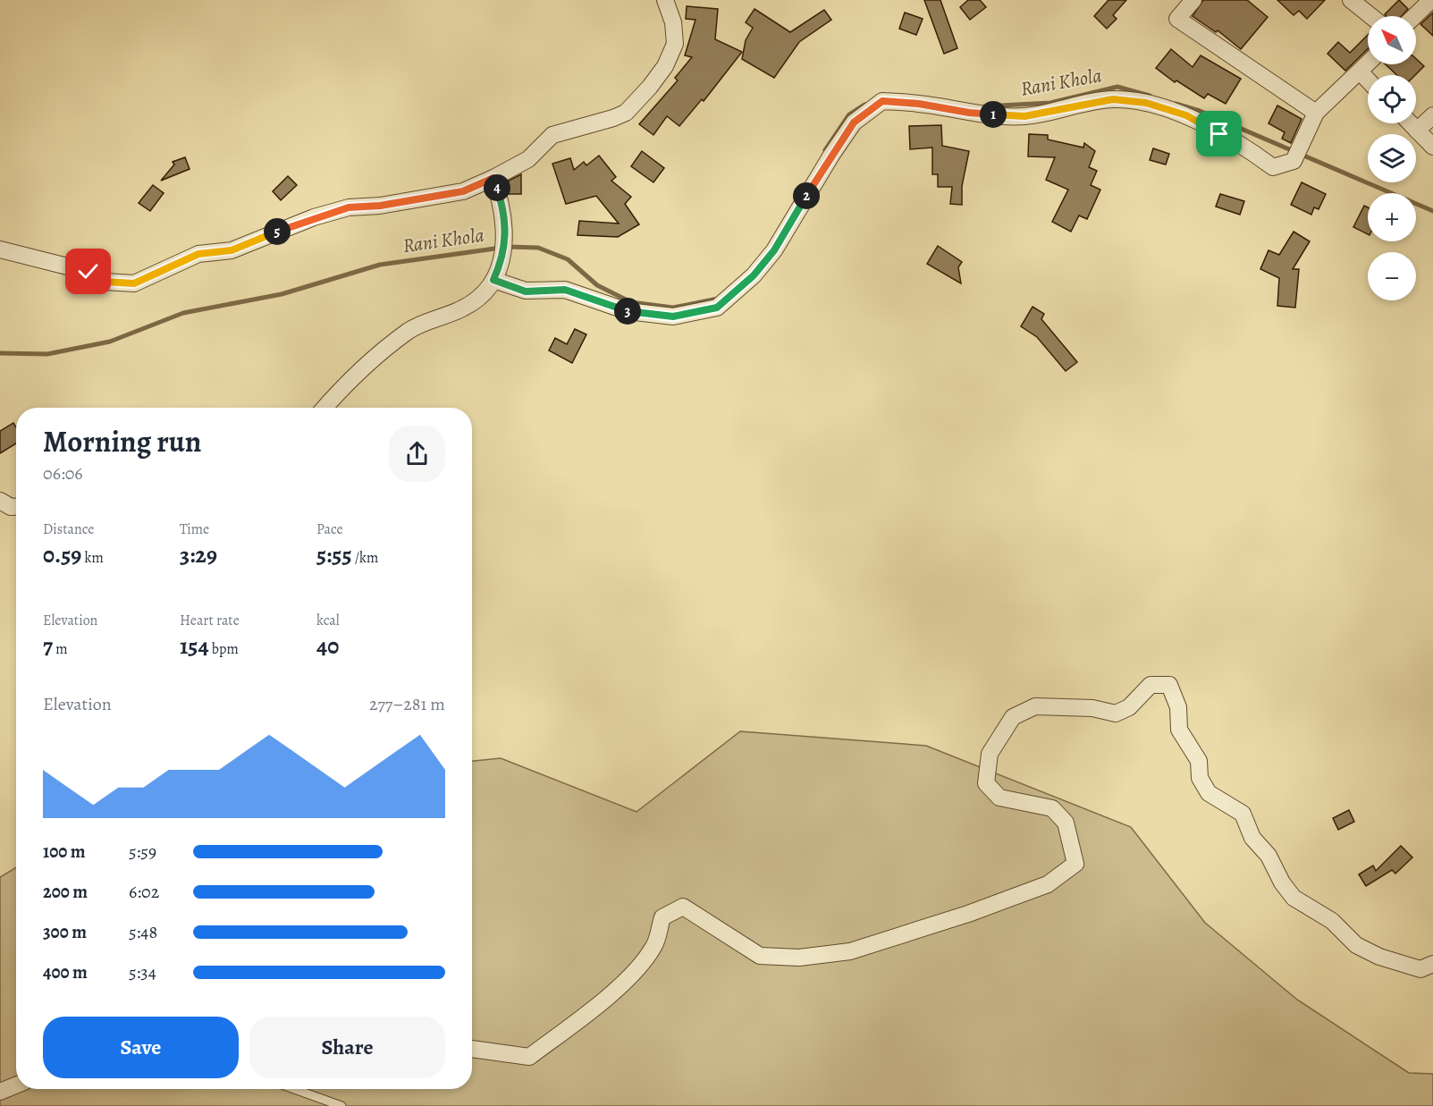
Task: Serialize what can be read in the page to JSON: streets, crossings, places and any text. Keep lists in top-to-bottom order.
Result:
{
  "water": ["Rani Khola"],
  "north": "top left",
  "page": {
    "map_buttons": ["+", "−"],
    "pins": [
      "1",
      "4",
      "2",
      "5",
      "3"
    ],
    "heading": ["Morning run", "06:06"],
    "stats": [
      ["Distance", "0.59 km"],
      ["Time", "3:29"],
      ["Pace", "5:55 /km"],
      ["Elevation", "7 m"],
      ["Heart rate", "154 bpm"],
      ["kcal", "40"]
    ],
    "chart": ["Elevation", "277–281 m"],
    "list": [
      {
        "name": "100 m",
        "note": "5:59"
      },
      {
        "name": "200 m",
        "note": "6:02"
      },
      {
        "name": "300 m",
        "note": "5:48"
      },
      {
        "name": "400 m",
        "note": "5:34"
      }
    ],
    "buttons": ["Save", "Share"]
  }
}
